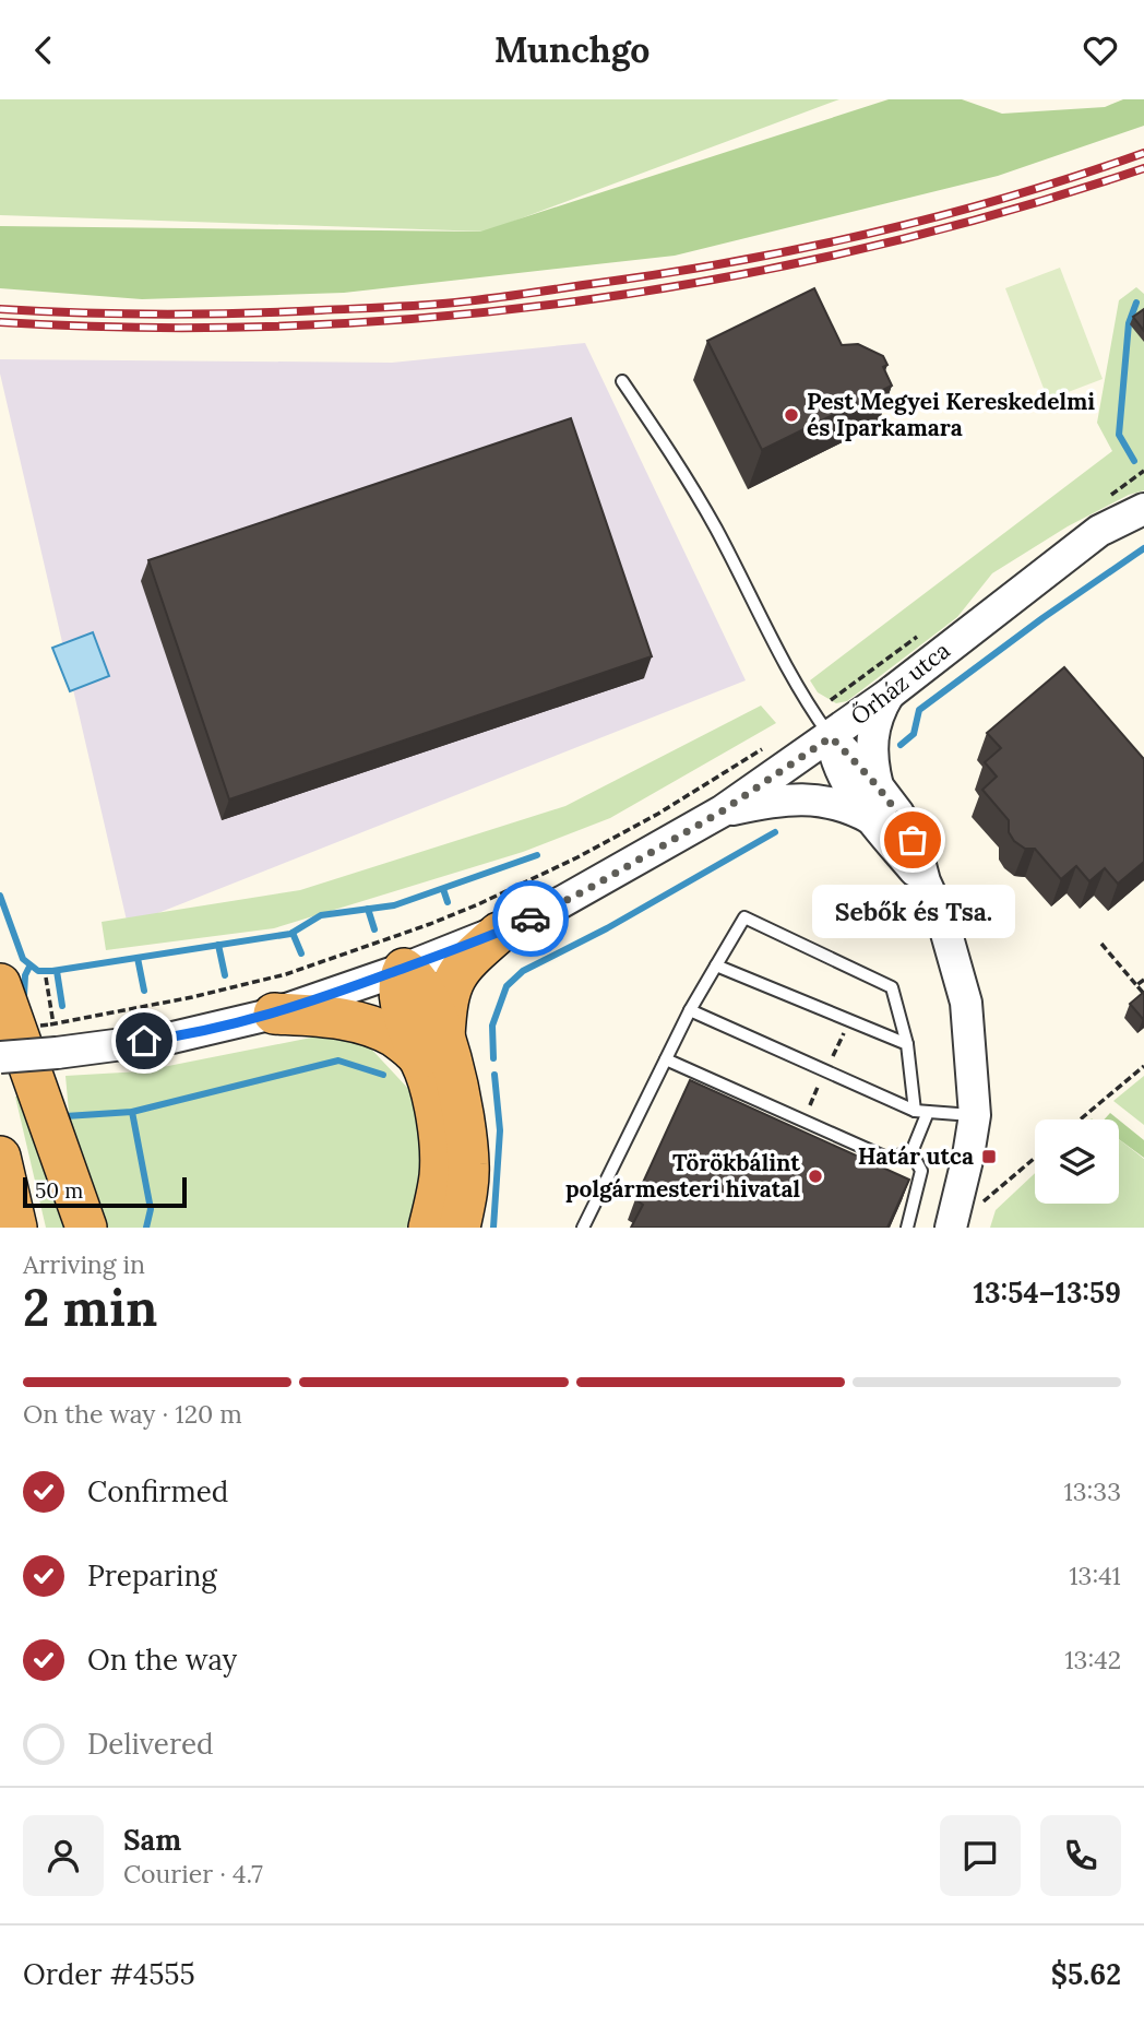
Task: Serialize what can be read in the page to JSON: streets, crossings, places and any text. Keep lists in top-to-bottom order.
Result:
{
  "streets": {
    "street": ["Őrház utca"]
  },
  "places": {
    "other": ["Pest Megyei Kereskedelmi és Iparkamara", "Sebők és Tsa.", "Törökbálint polgármesteri hivatal"],
    "transit": ["Határ utca"]
  },
  "scale_bar": "50 m",
  "page": {
    "header": "Munchgo",
    "bubble": "Sebők és Tsa.",
    "scale": "50 m",
    "heading": ["2 min", "Arriving in", "13:54–13:59"],
    "panel": [
      "Sam",
      "Courier · 4.7",
      "Order #4555",
      "$5.62"
    ],
    "bar": "On the way · 120 m",
    "list": [
      ["Confirmed", "13:33"],
      ["Preparing", "13:41"],
      ["On the way", "13:42"],
      "Delivered"
    ]
  }
}
